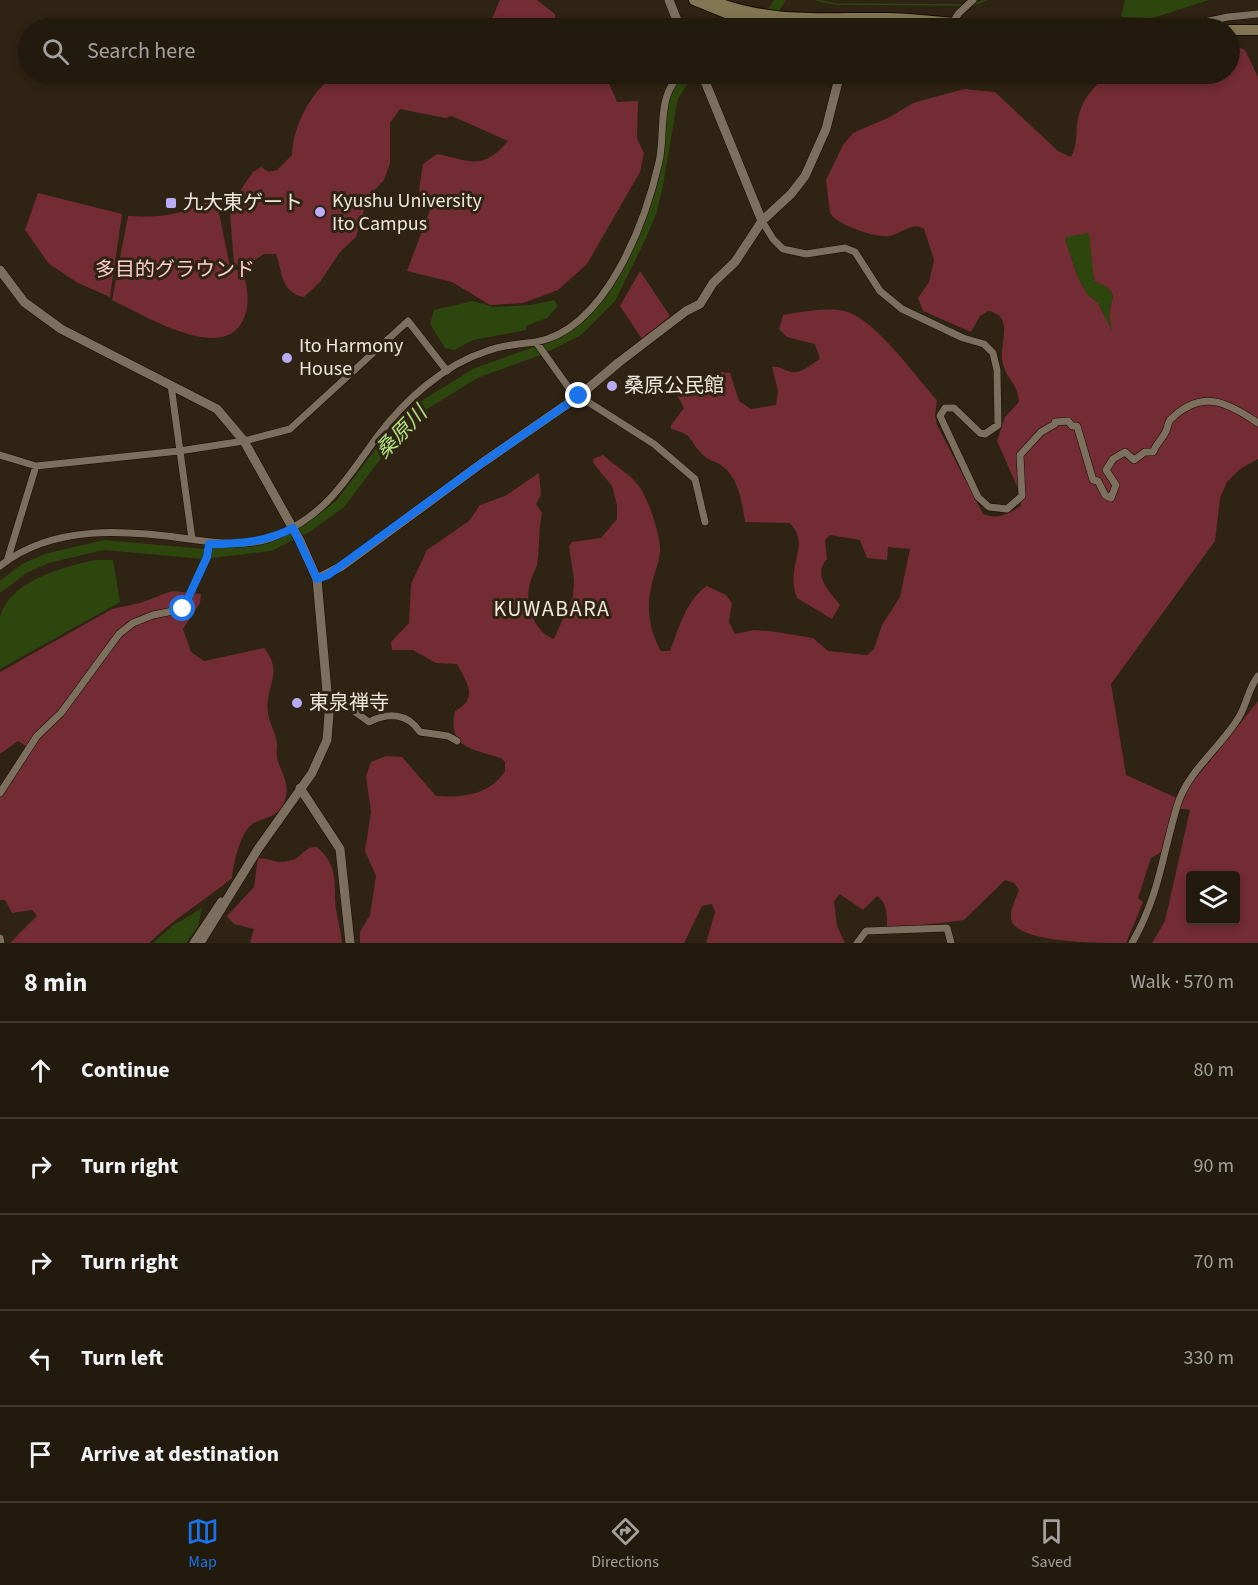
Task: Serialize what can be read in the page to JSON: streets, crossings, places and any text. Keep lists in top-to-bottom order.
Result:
{
  "districts": ["KUWABARA"],
  "water": ["桑原川"],
  "parks": ["多目的グラウンド"],
  "places": {
    "transit": ["九大東ゲート"],
    "other": [
      "Kyushu University Ito Campus",
      "Ito Harmony House",
      "桑原公民館",
      "東泉禅寺"
    ]
  },
  "page": {
    "search": "Search here",
    "heading": ["8 min", "Walk · 570 m"],
    "list": [
      ["Continue", "80 m"],
      ["Turn right", "90 m"],
      ["Turn right", "70 m"],
      ["Turn left", "330 m"],
      "Arrive at destination"
    ],
    "nav": ["Map", "Directions", "Saved"]
  }
}
